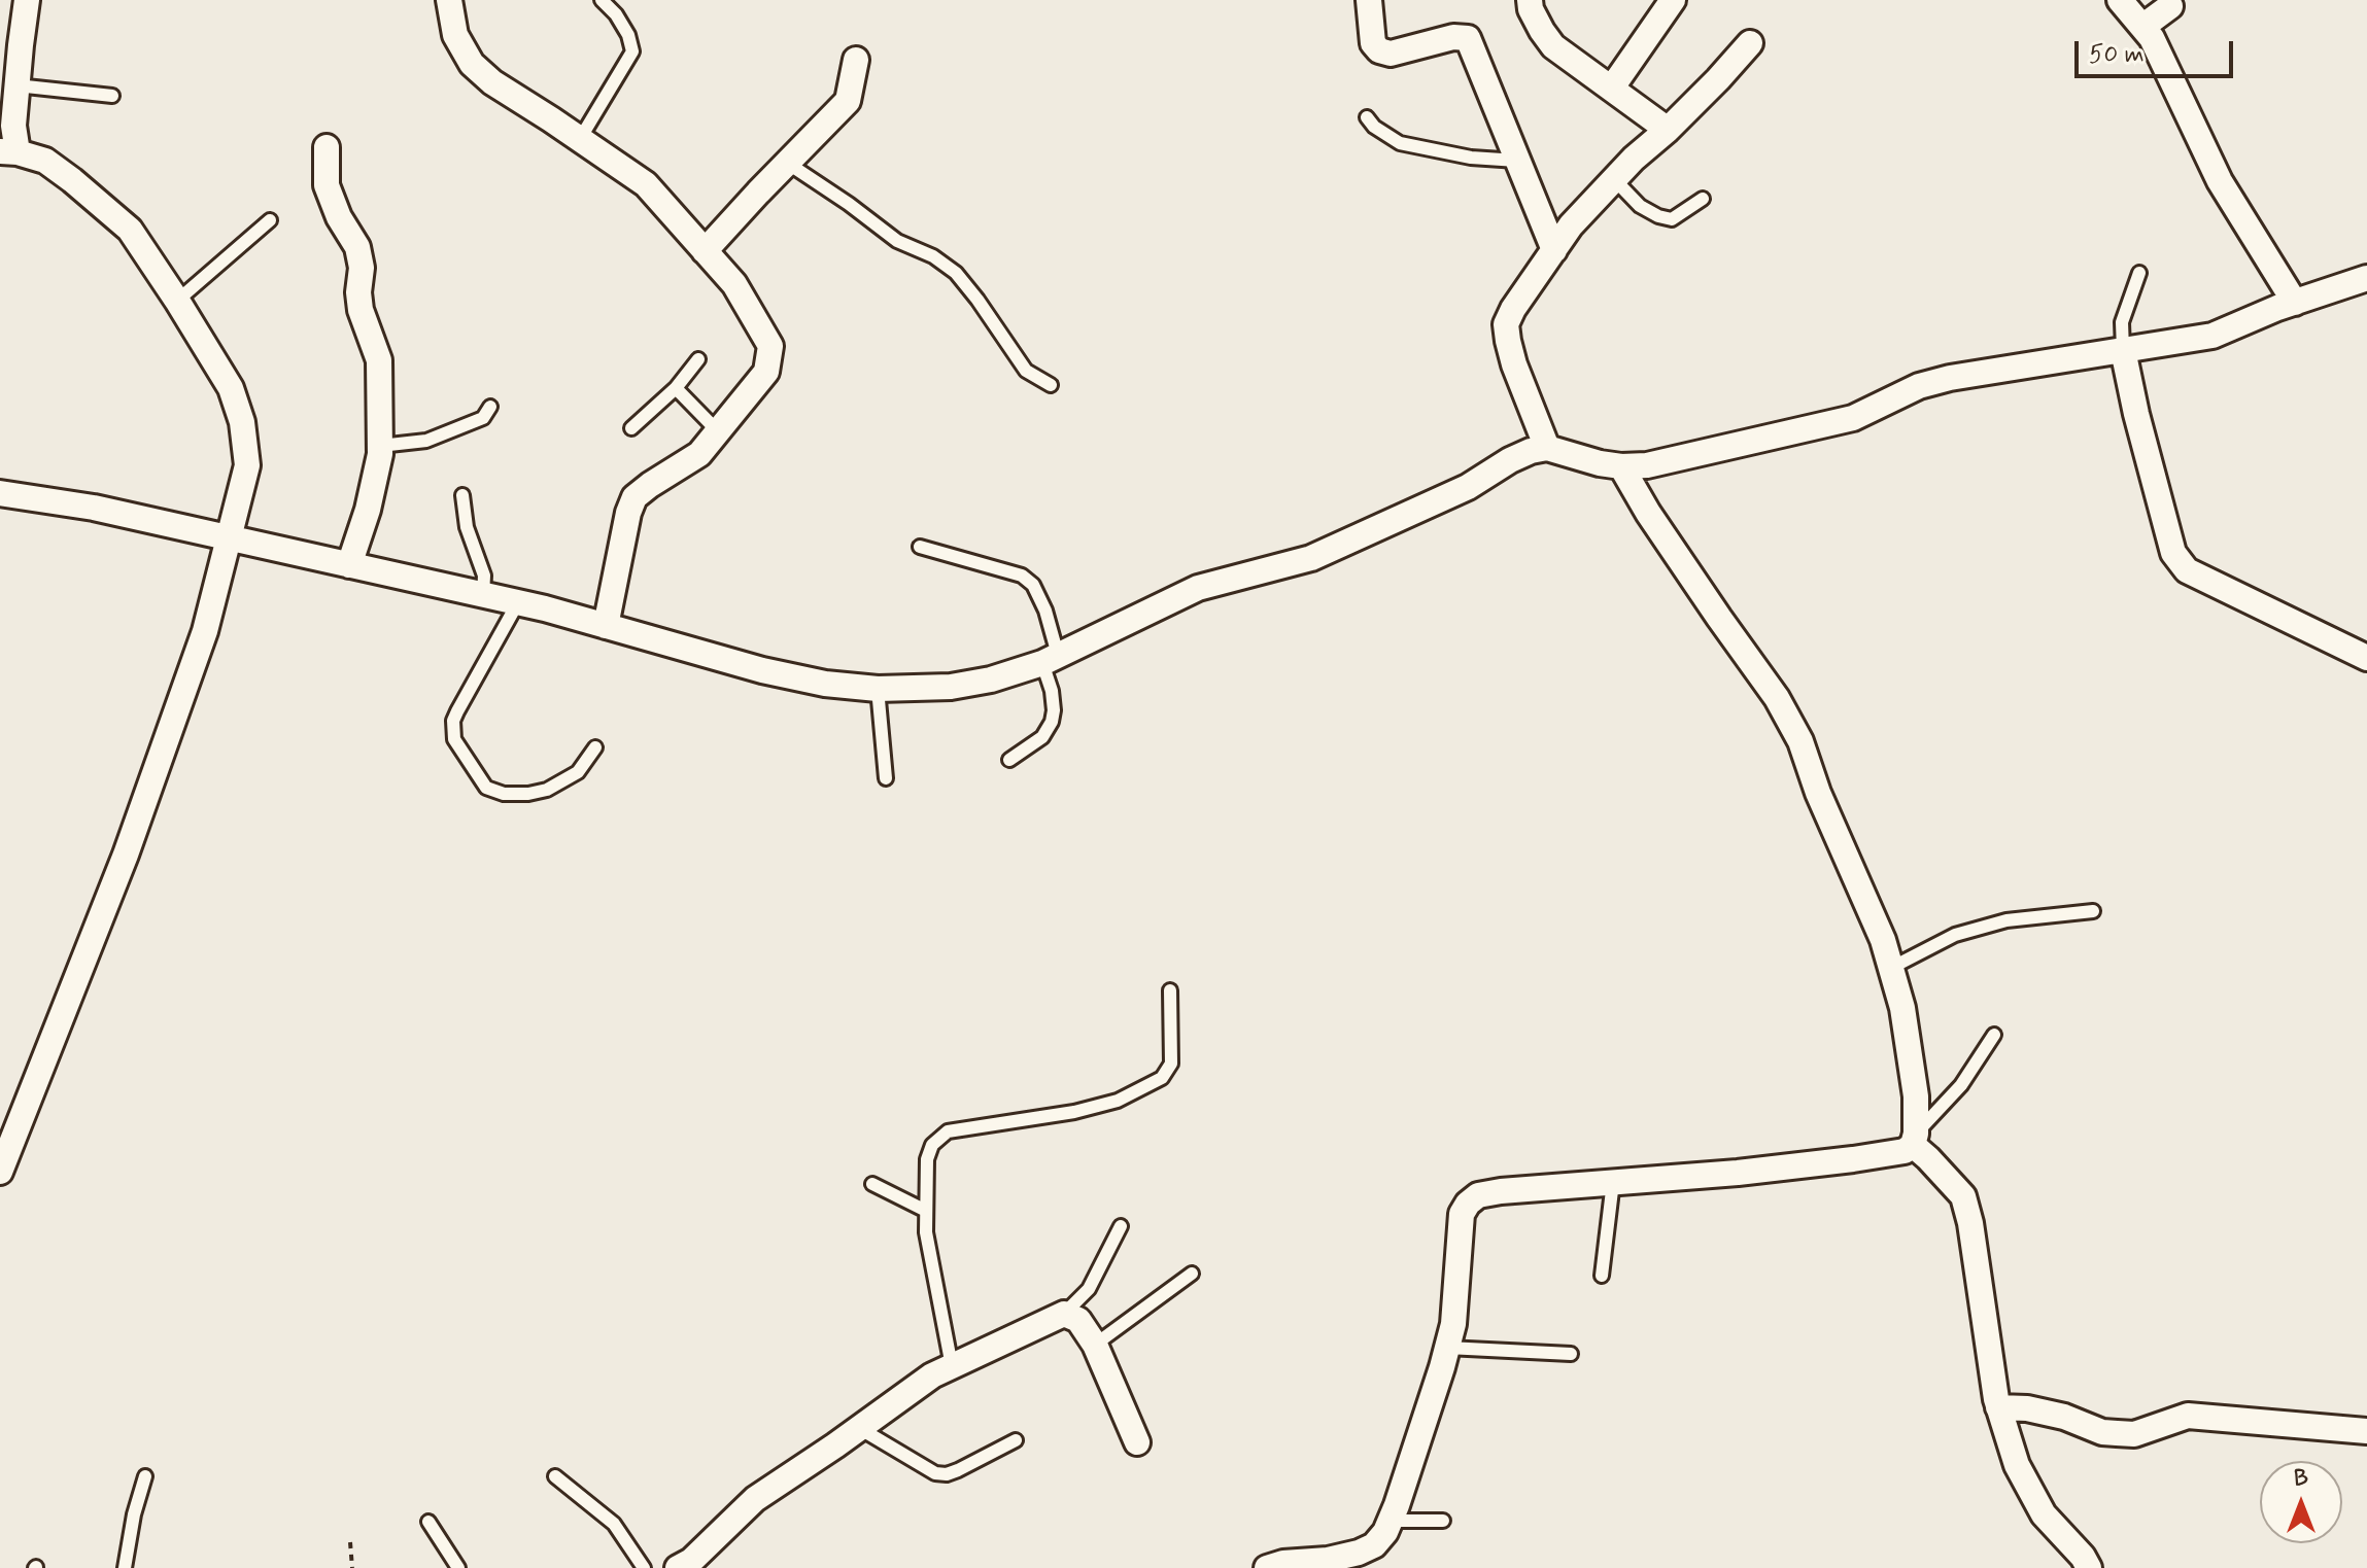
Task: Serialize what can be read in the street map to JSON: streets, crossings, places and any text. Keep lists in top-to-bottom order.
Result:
{
  "scale_bar": "50 m",
  "north": "top"
}
